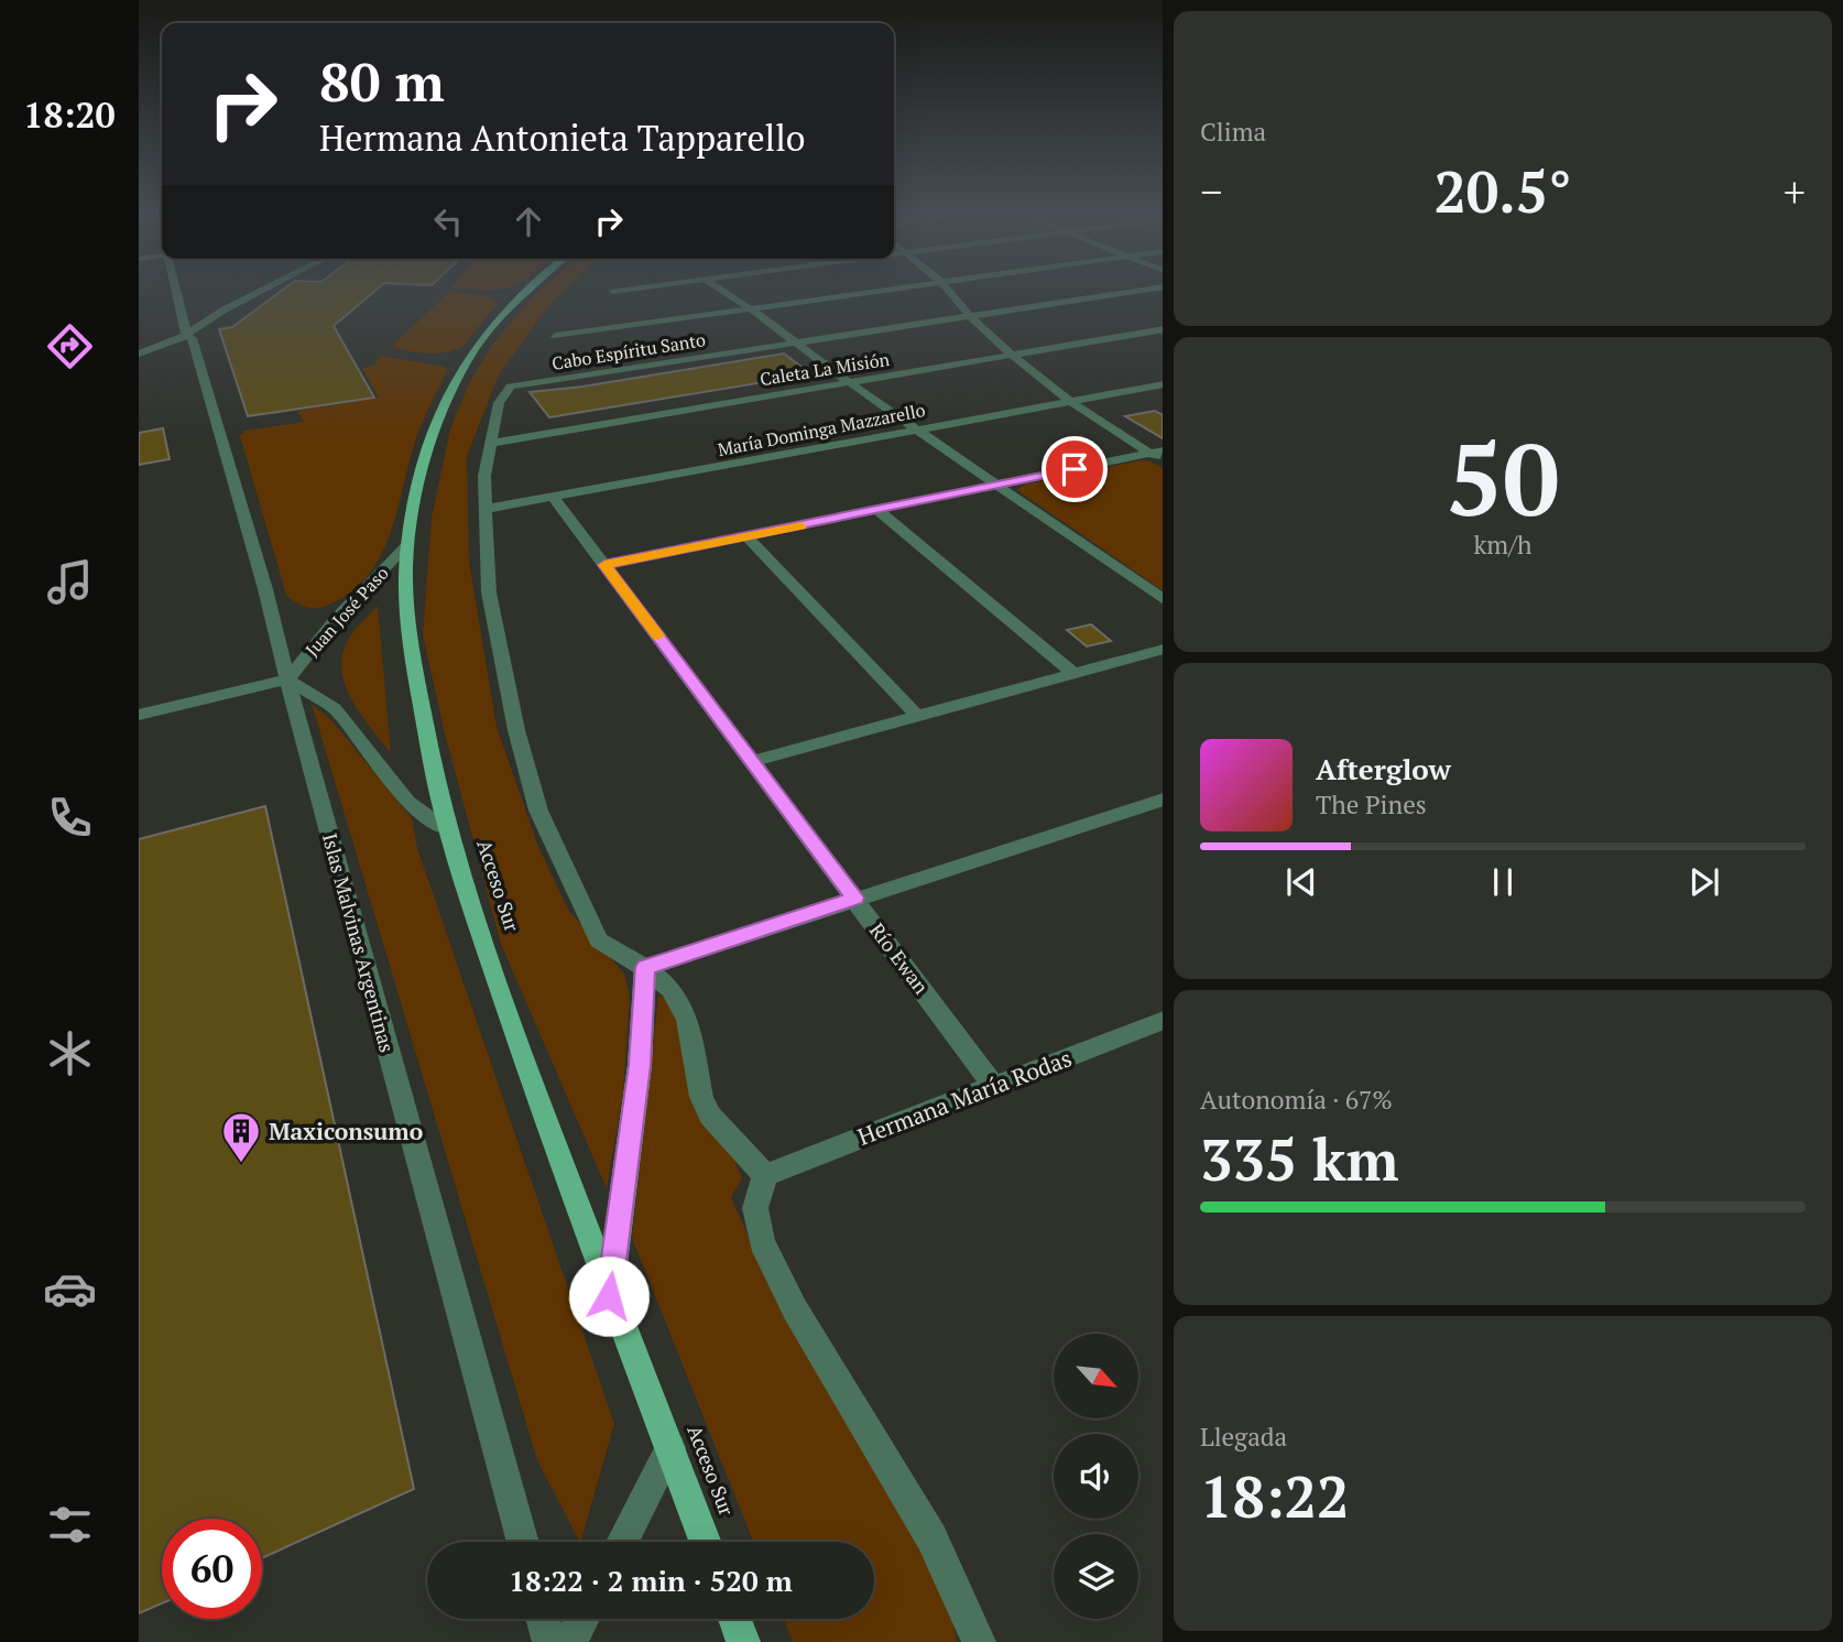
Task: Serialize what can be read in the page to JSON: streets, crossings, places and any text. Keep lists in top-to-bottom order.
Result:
{
  "streets": {
    "main road": ["Acceso Sur"],
    "street": [
      "Cabo Espíritu Santo",
      "Caleta La Misión",
      "María Dominga Mazzarello",
      "Juan José Paso",
      "Islas Malvinas Argentinas",
      "Río Ewan",
      "Hermana María Rodas"
    ]
  },
  "crossings": [
    ["Cabo Espíritu Santo", "Caleta La Misión"],
    ["María Dominga Mazzarello", "Río Ewan"],
    ["Juan José Paso", "Acceso Sur"],
    ["Juan José Paso", "Islas Malvinas Argentinas"],
    ["Río Ewan", "Hermana María Rodas"]
  ],
  "places": {
    "building": ["Maxiconsumo"]
  },
  "north": "bottom right",
  "page": {
    "tabs": "18:20",
    "tile": [
      "Clima",
      ["50", "km/h"],
      ["Autonomía · 67%", "335 km"],
      ["Llegada", "18:22"]
    ],
    "turn": ["80 m", "Hermana Antonieta Tapparello"],
    "heat": ["−", "20.5°", "+"],
    "song": ["Afterglow", "The Pines"],
    "limit": "60",
    "trip": "18:22 · 2 min · 520 m"
  }
}
